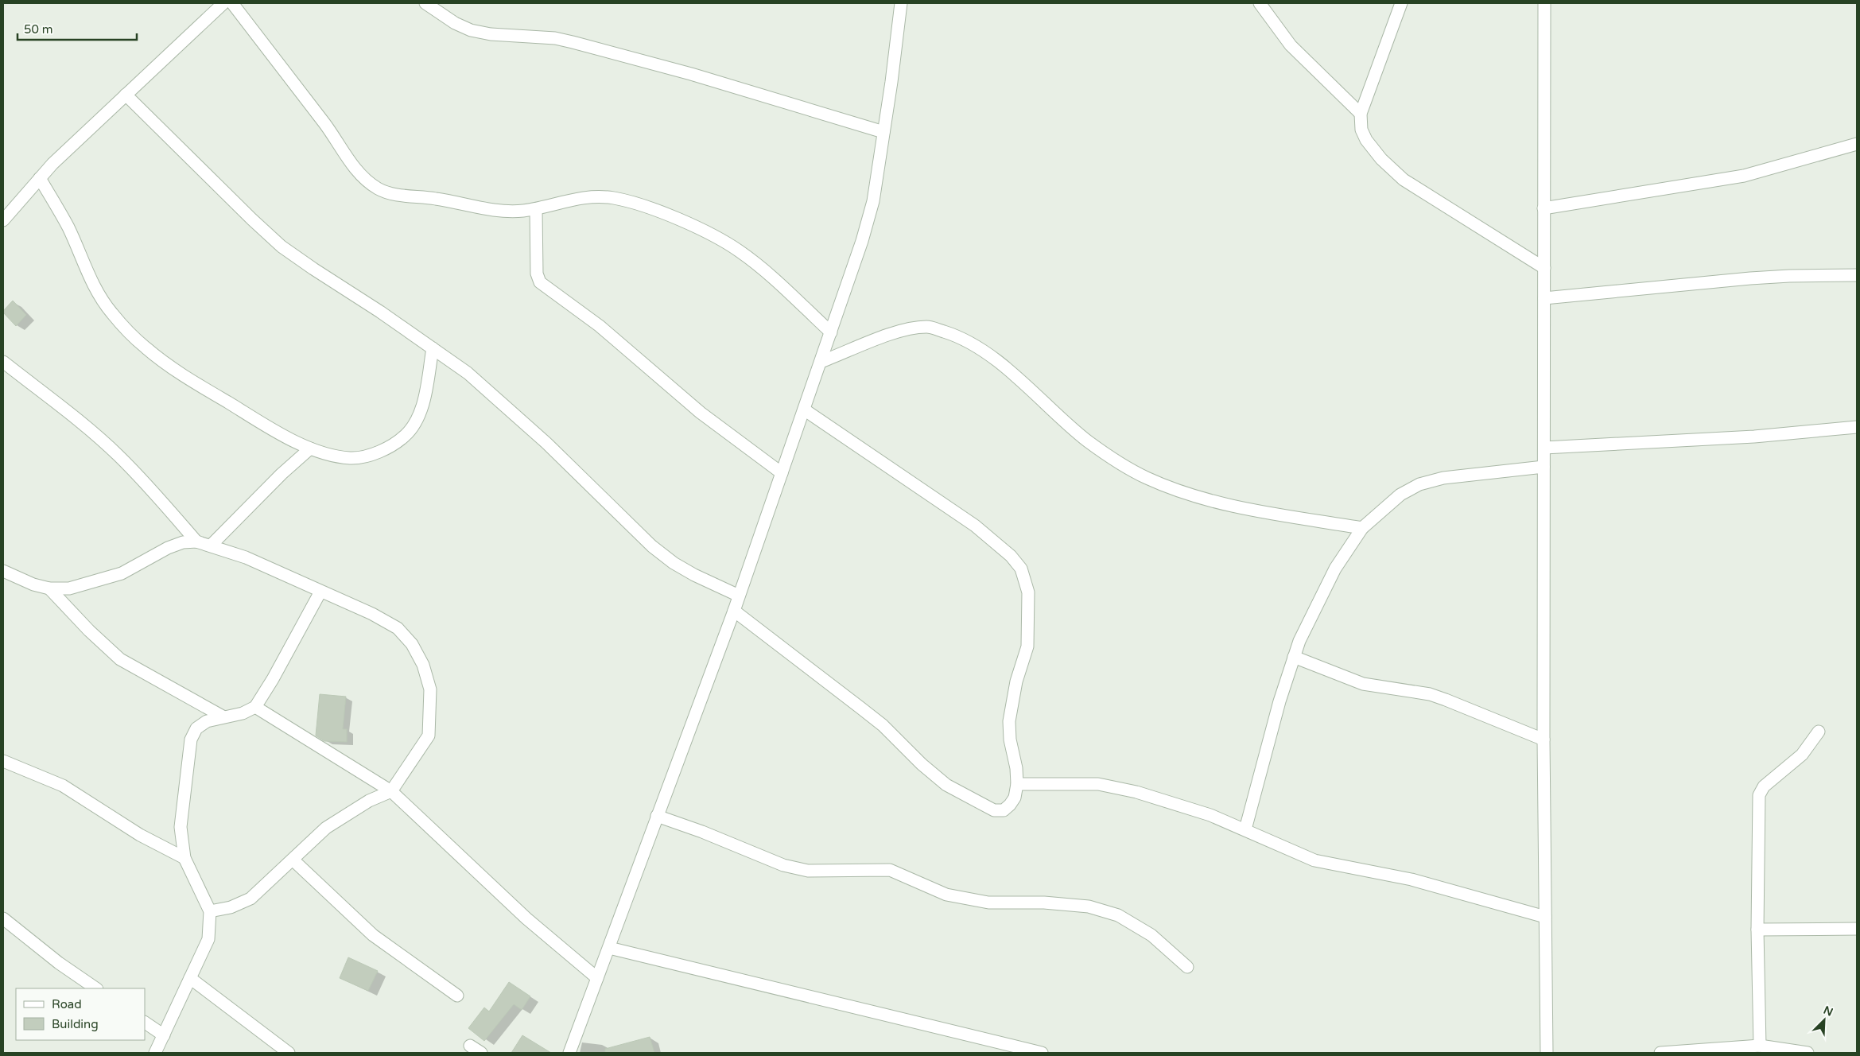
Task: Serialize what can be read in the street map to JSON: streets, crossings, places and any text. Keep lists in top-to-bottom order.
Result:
{
  "legend": ["Road", "Building"],
  "scale_bar": "50 m",
  "north": "top right"
}
